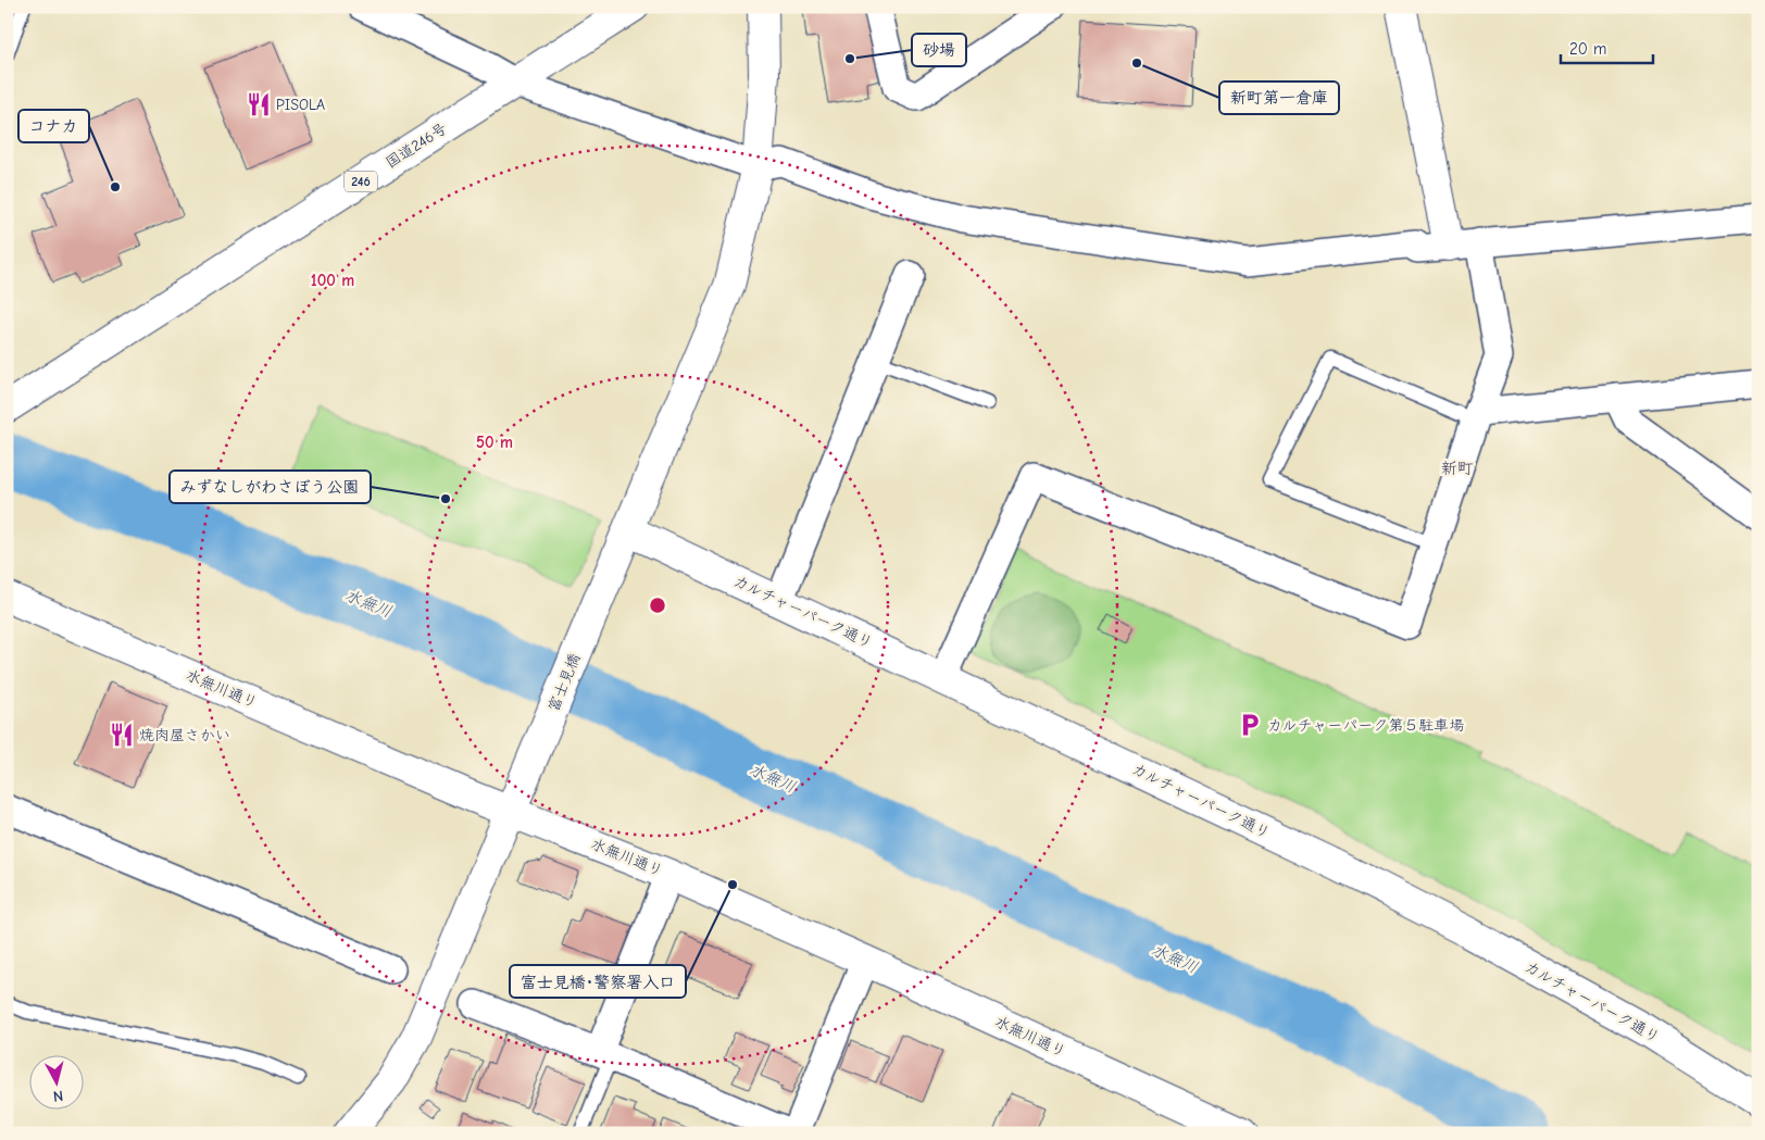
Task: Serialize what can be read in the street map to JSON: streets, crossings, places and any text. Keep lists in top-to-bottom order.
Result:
{
  "streets": {
    "main road": [
      "国道246号",
      "246",
      "カルチャーパーク通り",
      "富士見橋",
      "水無川通り"
    ]
  },
  "crossings": [
    ["カルチャーパーク通り", "富士見橋"],
    ["富士見橋", "水無川通り"]
  ],
  "districts": ["新町"],
  "water": ["水無川"],
  "places": {
    "other": [
      "砂場",
      "新町第一倉庫",
      "コナカ",
      "みずなしがわさぼう公園",
      "富士見橋･警察署入口"
    ],
    "restaurant": ["PISOLA", "焼肉屋さかい"],
    "parking": ["カルチャーパーク第５駐車場"]
  },
  "scale_bar": "20 m",
  "north": "bottom",
  "rings": ["100 m", "50 m"]
}
